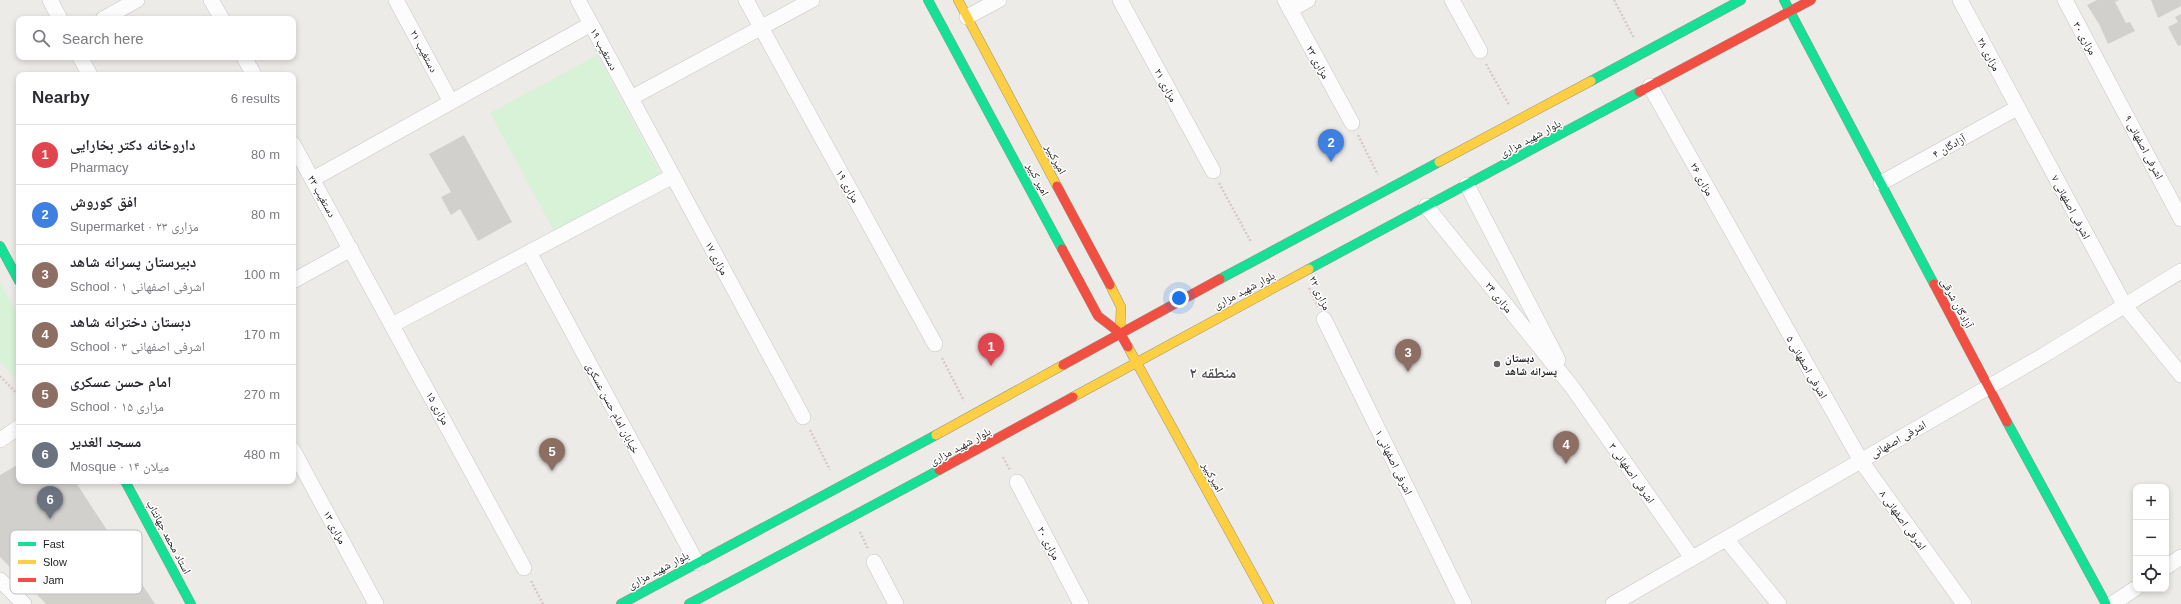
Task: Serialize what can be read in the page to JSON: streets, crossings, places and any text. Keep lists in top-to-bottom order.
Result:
{
  "streets": {
    "main road": [
      "بلوار شهید مزاری",
      "امیرکبیر",
      "امیر کبیر",
      "آزادگان شرقی",
      "استاد محمد جهانتاب"
    ],
    "street": [
      "مزاری ۳۰",
      "دستغیب ۱۹",
      "دستغیب ۲۱",
      "مزاری ۲۸",
      "مزاری ۲۳",
      "مزاری ۲۱",
      "آزادگان ۴",
      "اشرفی اصفهانی ۹",
      "مزاری ۲۶",
      "مزاری ۱۹",
      "دستغیب ۲۳",
      "اشرفی اصفهانی ۷",
      "مزاری ۱۷",
      "مزاری ۲۴",
      "اشرفی اصفهانی ۵",
      "مزاری ۱۵",
      "خیابان امام حسن عسکری",
      "اشرفی اصفهانی",
      "اشرفی اصفهانی ۱",
      "اشرفی اصفهانی ۳",
      "اشرفی اصفهانی ۸",
      "مزاری ۱۳",
      "مزاری ۲۰"
    ],
    "path": ["مزاری ۲۲"]
  },
  "crossings": [
    ["مزاری ۳۰", "اشرفی اصفهانی ۹"],
    ["دستغیب ۱۹", "مزاری ۱۷"],
    ["مزاری ۲۸", "آزادگان ۴"],
    ["مزاری ۲۸", "اشرفی اصفهانی ۷"],
    ["بلوار شهید مزاری", "امیرکبیر"],
    ["بلوار شهید مزاری", "امیر کبیر"],
    ["بلوار شهید مزاری", "مزاری ۲۶"],
    ["بلوار شهید مزاری", "مزاری ۲۲"],
    ["بلوار شهید مزاری", "مزاری ۲۴"],
    ["بلوار شهید مزاری", "آزادگان شرقی"],
    ["بلوار شهید مزاری", "خیابان امام حسن عسکری"],
    ["آزادگان ۴", "اشرفی اصفهانی ۷"],
    ["آزادگان ۴", "آزادگان شرقی"],
    ["امیرکبیر", "امیر کبیر"],
    ["مزاری ۲۶", "اشرفی اصفهانی ۵"],
    ["دستغیب ۲۳", "مزاری ۱۵"],
    ["اشرفی اصفهانی ۷", "اشرفی اصفهانی"],
    ["مزاری ۲۲", "اشرفی اصفهانی ۱"],
    ["مزاری ۲۴", "اشرفی اصفهانی ۳"],
    ["آزادگان شرقی", "اشرفی اصفهانی"],
    ["اشرفی اصفهانی ۵", "اشرفی اصفهانی"],
    ["اشرفی اصفهانی ۵", "اشرفی اصفهانی ۸"],
    ["اشرفی اصفهانی", "اشرفی اصفهانی ۳"],
    ["اشرفی اصفهانی", "اشرفی اصفهانی ۸"]
  ],
  "districts": ["منطقه ۲"],
  "places": ["دبستان پسرانه شاهد"],
  "legend": ["Fast", "Slow", "Jam"],
  "page": {
    "search": "Search here",
    "heading": ["Nearby", "6 results"],
    "list": [
      {
        "mark": "1",
        "name": "داروخانه دکتر بخارایی",
        "note": "Pharmacy",
        "value": "80 m"
      },
      {
        "mark": "2",
        "name": "افق کوروش",
        "note": "Supermarket · مزاری ۲۳",
        "value": "80 m"
      },
      {
        "mark": "3",
        "name": "دبیرستان پسرانه شاهد",
        "note": "School · اشرفی اصفهانی ۱",
        "value": "100 m"
      },
      {
        "mark": "4",
        "name": "دبستان دخترانه شاهد",
        "note": "School · اشرفی اصفهانی ۳",
        "value": "170 m"
      },
      {
        "mark": "5",
        "name": "امام حسن عسکری",
        "note": "School · مزاری ۱۵",
        "value": "270 m"
      },
      {
        "mark": "6",
        "name": "مسجد الغدیر",
        "note": "Mosque · میلان ۱۴",
        "value": "480 m"
      }
    ],
    "pins": [
      "2",
      "1",
      "3",
      "4",
      "5",
      "6"
    ],
    "map_buttons": ["+", "−"]
  }
}
